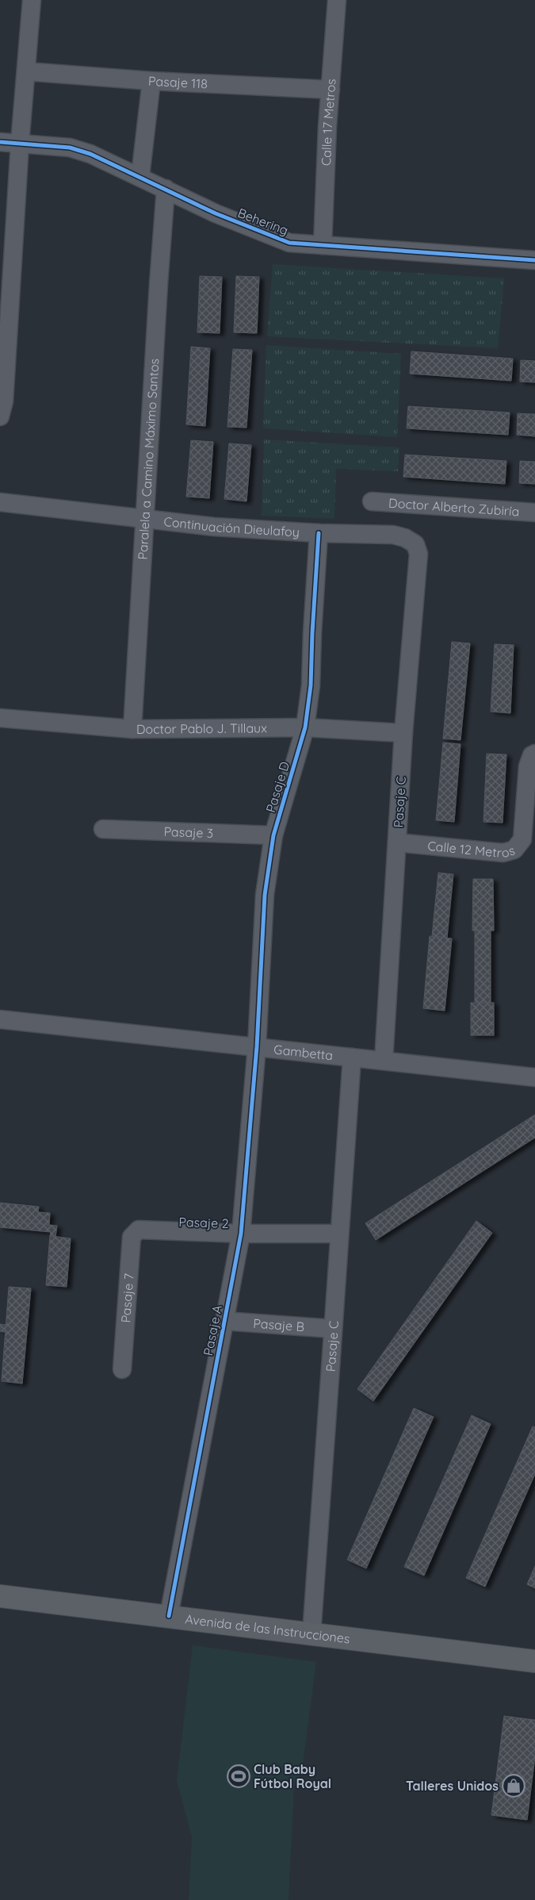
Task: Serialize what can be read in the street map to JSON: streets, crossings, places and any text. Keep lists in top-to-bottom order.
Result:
{
  "streets": {
    "main road": ["Avenida de las Instrucciones"],
    "street": [
      "Pasaje 118",
      "Calle 17 Metros",
      "Behering",
      "Paralela a Camino Máximo Santos",
      "Doctor Alberto Zubiría",
      "Continuación Dieulafoy",
      "Doctor Pablo J. Tillaux",
      "Pasaje D",
      "Pasaje C",
      "Pasaje 3",
      "Calle 12 Metros",
      "Gambetta",
      "Pasaje 2",
      "Pasaje 7",
      "Pasaje B",
      "Pasaje A"
    ]
  },
  "crossings": [
    ["Pasaje 118", "Calle 17 Metros"],
    ["Calle 17 Metros", "Behering"],
    ["Behering", "Paralela a Camino Máximo Santos"],
    ["Paralela a Camino Máximo Santos", "Continuación Dieulafoy"],
    ["Paralela a Camino Máximo Santos", "Doctor Pablo J. Tillaux"],
    ["Continuación Dieulafoy", "Pasaje D"],
    ["Continuación Dieulafoy", "Pasaje C"],
    ["Doctor Pablo J. Tillaux", "Pasaje D"],
    ["Doctor Pablo J. Tillaux", "Pasaje C"],
    ["Pasaje D", "Pasaje 3"],
    ["Pasaje D", "Gambetta"],
    ["Pasaje D", "Pasaje A"],
    ["Pasaje C", "Calle 12 Metros"],
    ["Pasaje C", "Gambetta"],
    ["Pasaje C", "Pasaje 2"],
    ["Pasaje C", "Pasaje B"],
    ["Pasaje C", "Avenida de las Instrucciones"],
    ["Gambetta", "Pasaje A"],
    ["Pasaje 2", "Pasaje 7"],
    ["Pasaje 2", "Pasaje A"],
    ["Pasaje B", "Pasaje A"],
    ["Pasaje A", "Avenida de las Instrucciones"]
  ],
  "places": {
    "sports": ["Club Baby Fútbol Royal"],
    "shop": ["Talleres Unidos"]
  }
}
